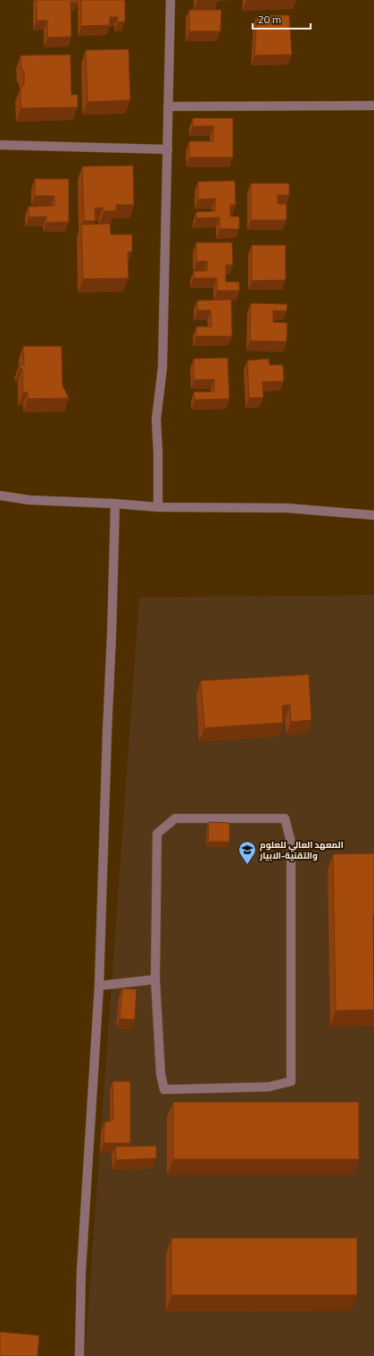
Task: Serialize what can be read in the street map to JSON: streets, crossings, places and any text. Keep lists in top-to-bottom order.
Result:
{
  "places": {
    "school or university": ["المعهد العالي للعلوم والتقنية-الابيار"]
  },
  "scale_bar": "20 m"
}
